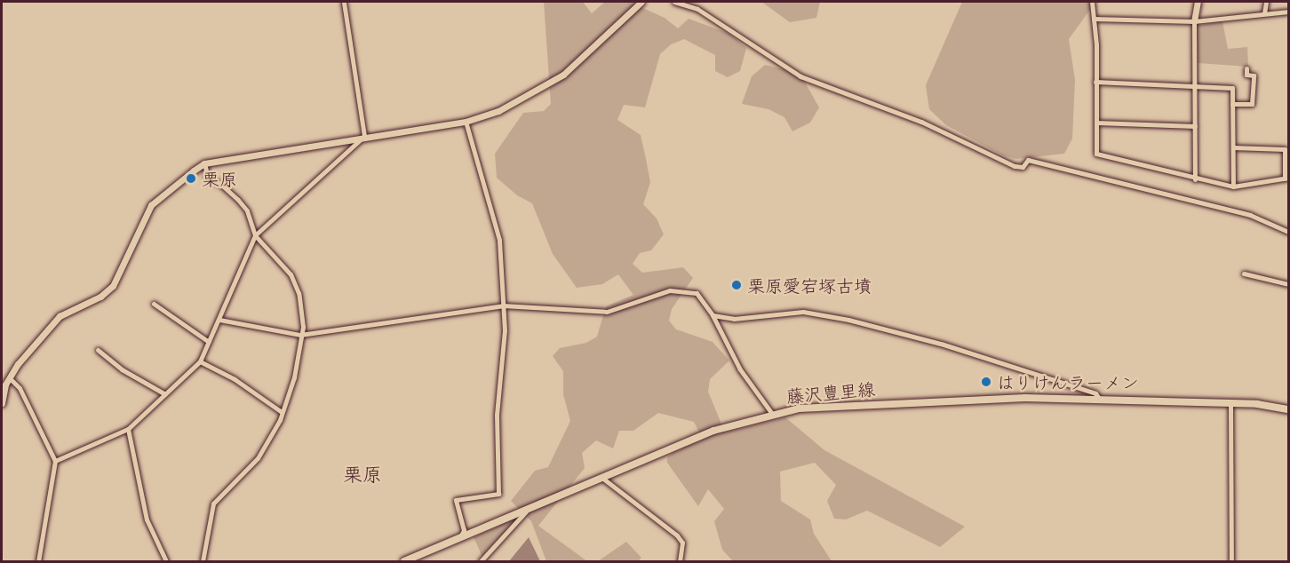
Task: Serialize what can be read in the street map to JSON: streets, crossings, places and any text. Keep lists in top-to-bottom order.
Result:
{
  "streets": {
    "main road": ["藤沢豊里線"]
  },
  "districts": ["栗原"],
  "places": ["栗原", "栗原愛宕塚古墳", "はりけんラーメン"]
}
